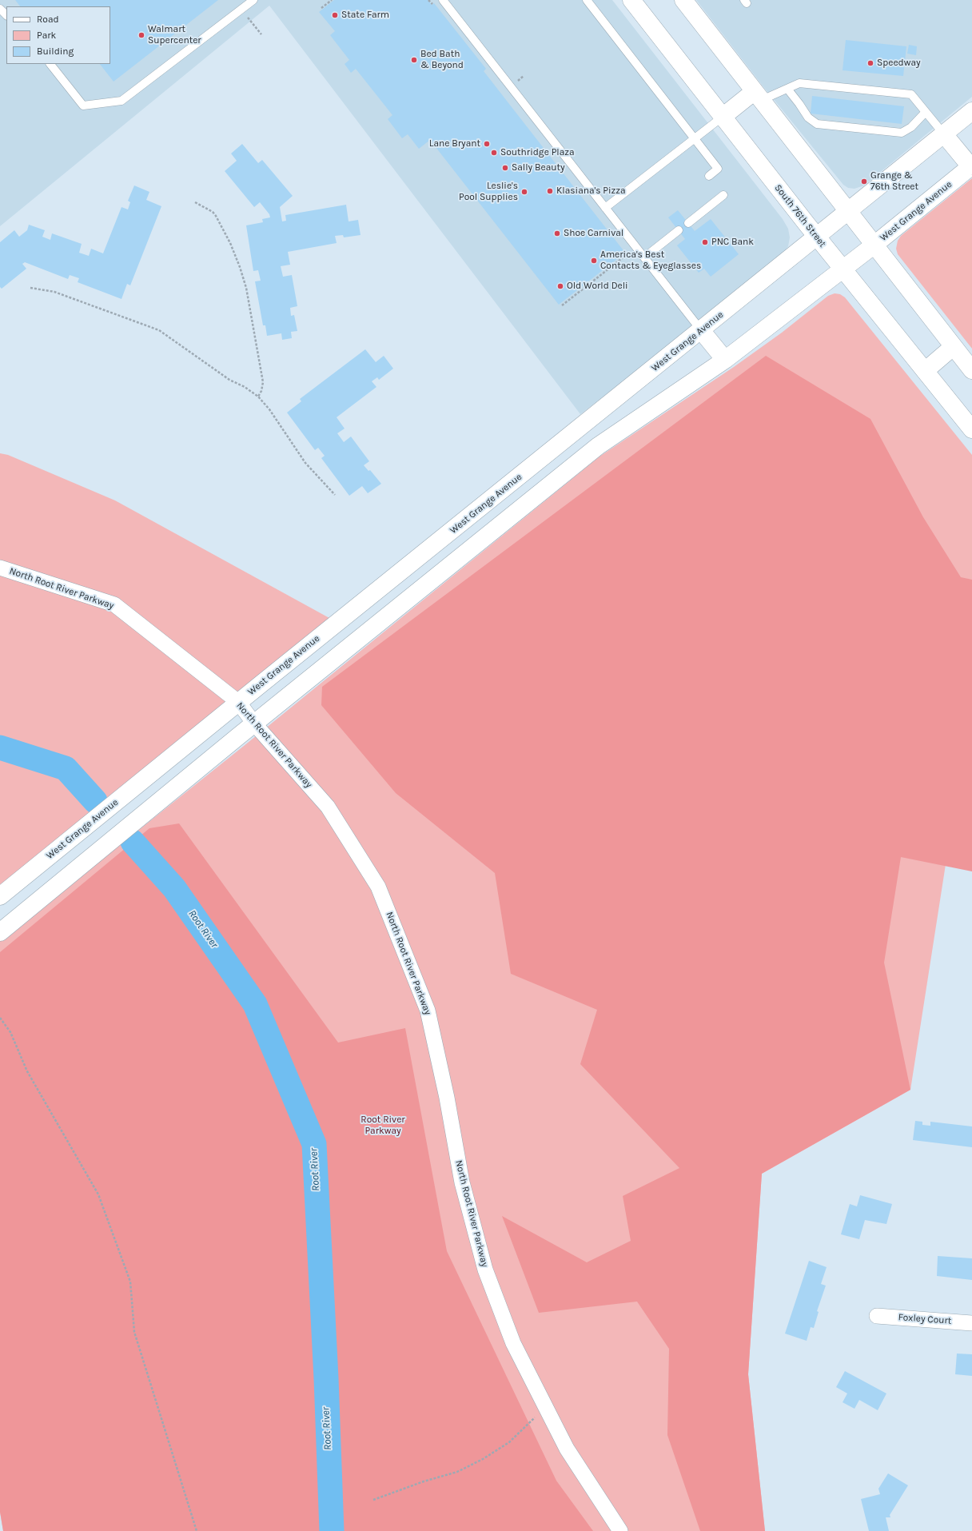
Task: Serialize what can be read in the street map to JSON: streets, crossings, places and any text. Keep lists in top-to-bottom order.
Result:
{
  "streets": {
    "street": [
      "West Grange Avenue",
      "South 76th Street",
      "North Root River Parkway",
      "Foxley Court"
    ]
  },
  "crossings": [
    ["West Grange Avenue", "South 76th Street"],
    ["West Grange Avenue", "North Root River Parkway"]
  ],
  "water": ["Root River"],
  "parks": ["Root River Parkway"],
  "places": [
    "State Farm",
    "Walmart Supercenter",
    "Bed Bath & Beyond",
    "Speedway",
    "Lane Bryant",
    "Southridge Plaza",
    "Sally Beauty",
    "Grange & 76th Street",
    "Klasiana's Pizza",
    "Leslie's Pool Supplies",
    "Shoe Carnival",
    "PNC Bank",
    "America's Best Contacts & Eyeglasses",
    "Old World Deli"
  ],
  "legend": ["Road", "Park", "Building"]
}
